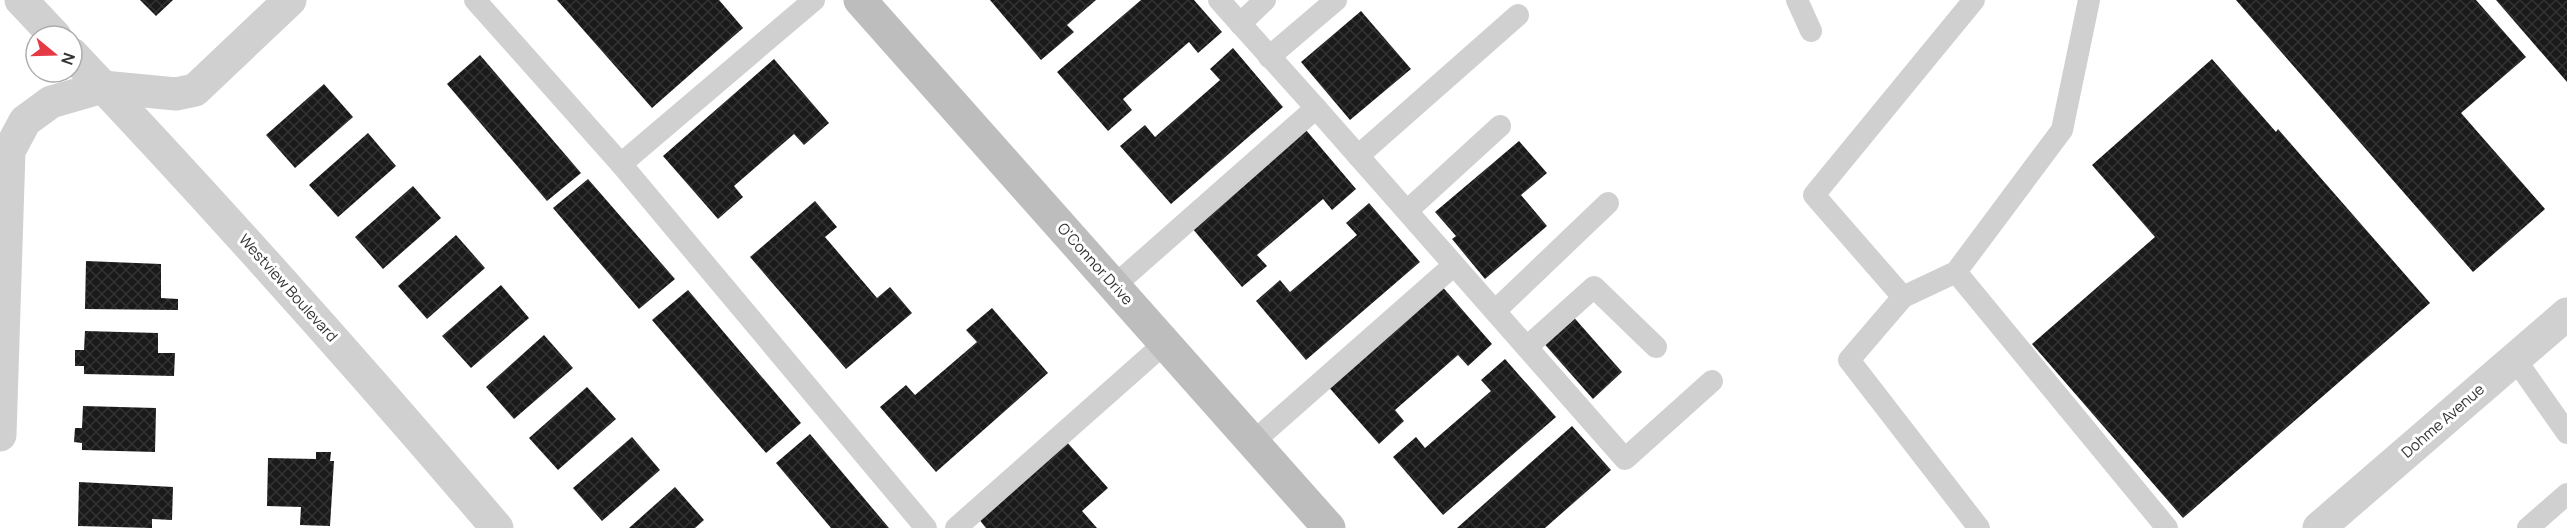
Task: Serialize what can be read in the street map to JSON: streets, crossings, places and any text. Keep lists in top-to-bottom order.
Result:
{
  "streets": {
    "main road": ["O'Connor Drive"],
    "street": ["Westview Boulevard", "Dohme Avenue"]
  },
  "north": "right"
}
